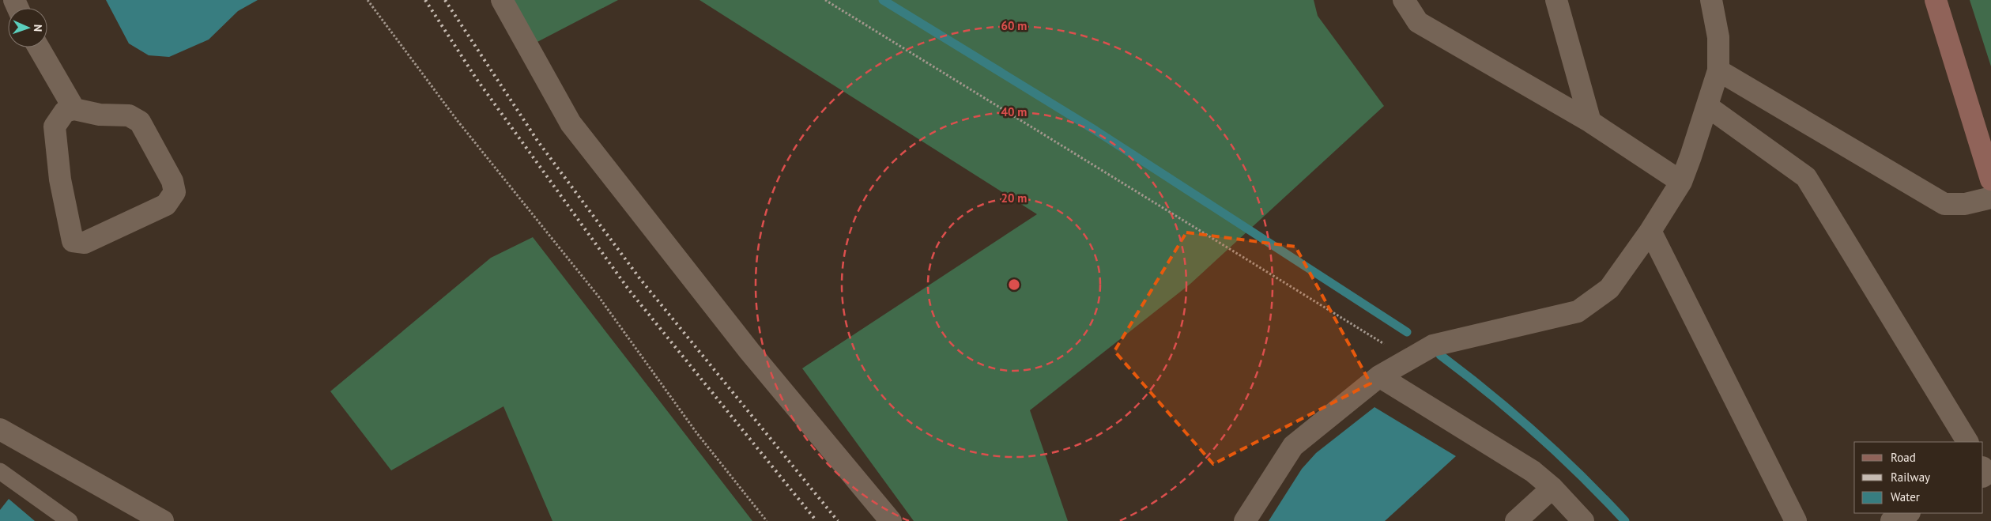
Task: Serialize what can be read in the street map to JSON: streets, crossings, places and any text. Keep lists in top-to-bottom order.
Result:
{
  "legend": ["Road", "Railway", "Water"],
  "north": "right",
  "rings": ["60 m", "40 m", "20 m"]
}
